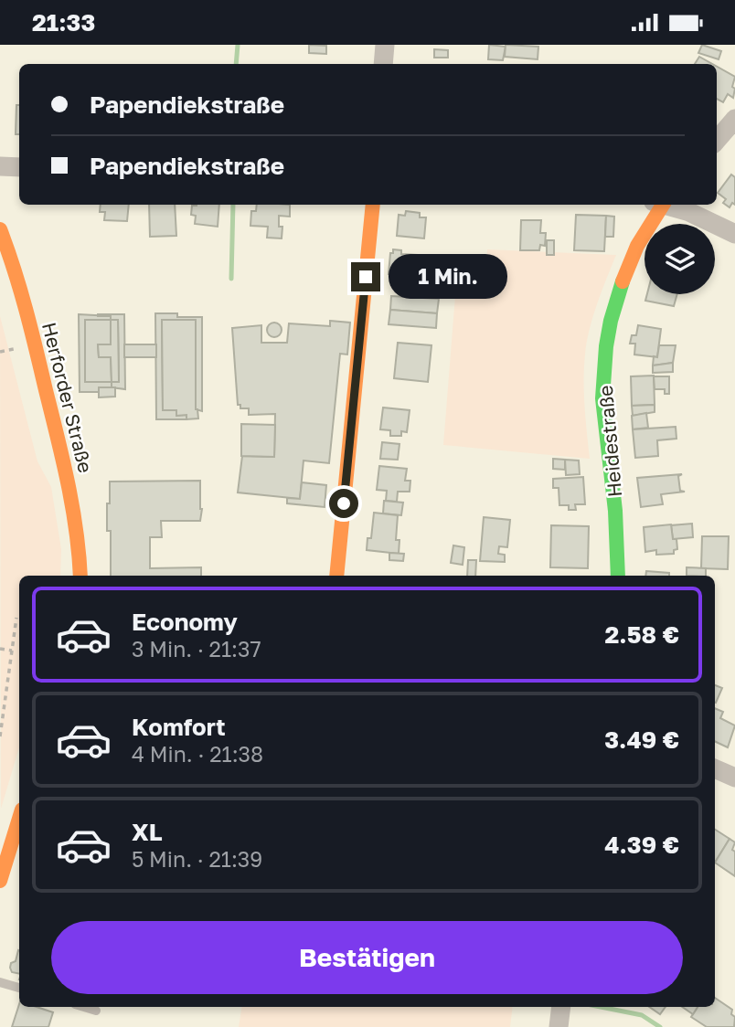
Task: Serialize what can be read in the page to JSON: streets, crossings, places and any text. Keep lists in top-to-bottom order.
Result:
{
  "streets": {
    "street": ["Herforder Straße", "Heidestraße"]
  },
  "page": {
    "status": "21:33",
    "banner": ["Papendiekstraße", "Papendiekstraße"],
    "bubble": "1 Min.",
    "list": [
      {
        "name": "Economy",
        "note": "3 Min. · 21:37",
        "value": "2.58 €"
      },
      {
        "name": "Komfort",
        "note": "4 Min. · 21:38",
        "value": "3.49 €"
      },
      {
        "name": "XL",
        "note": "5 Min. · 21:39",
        "value": "4.39 €"
      }
    ],
    "buttons": "Bestätigen"
  }
}
